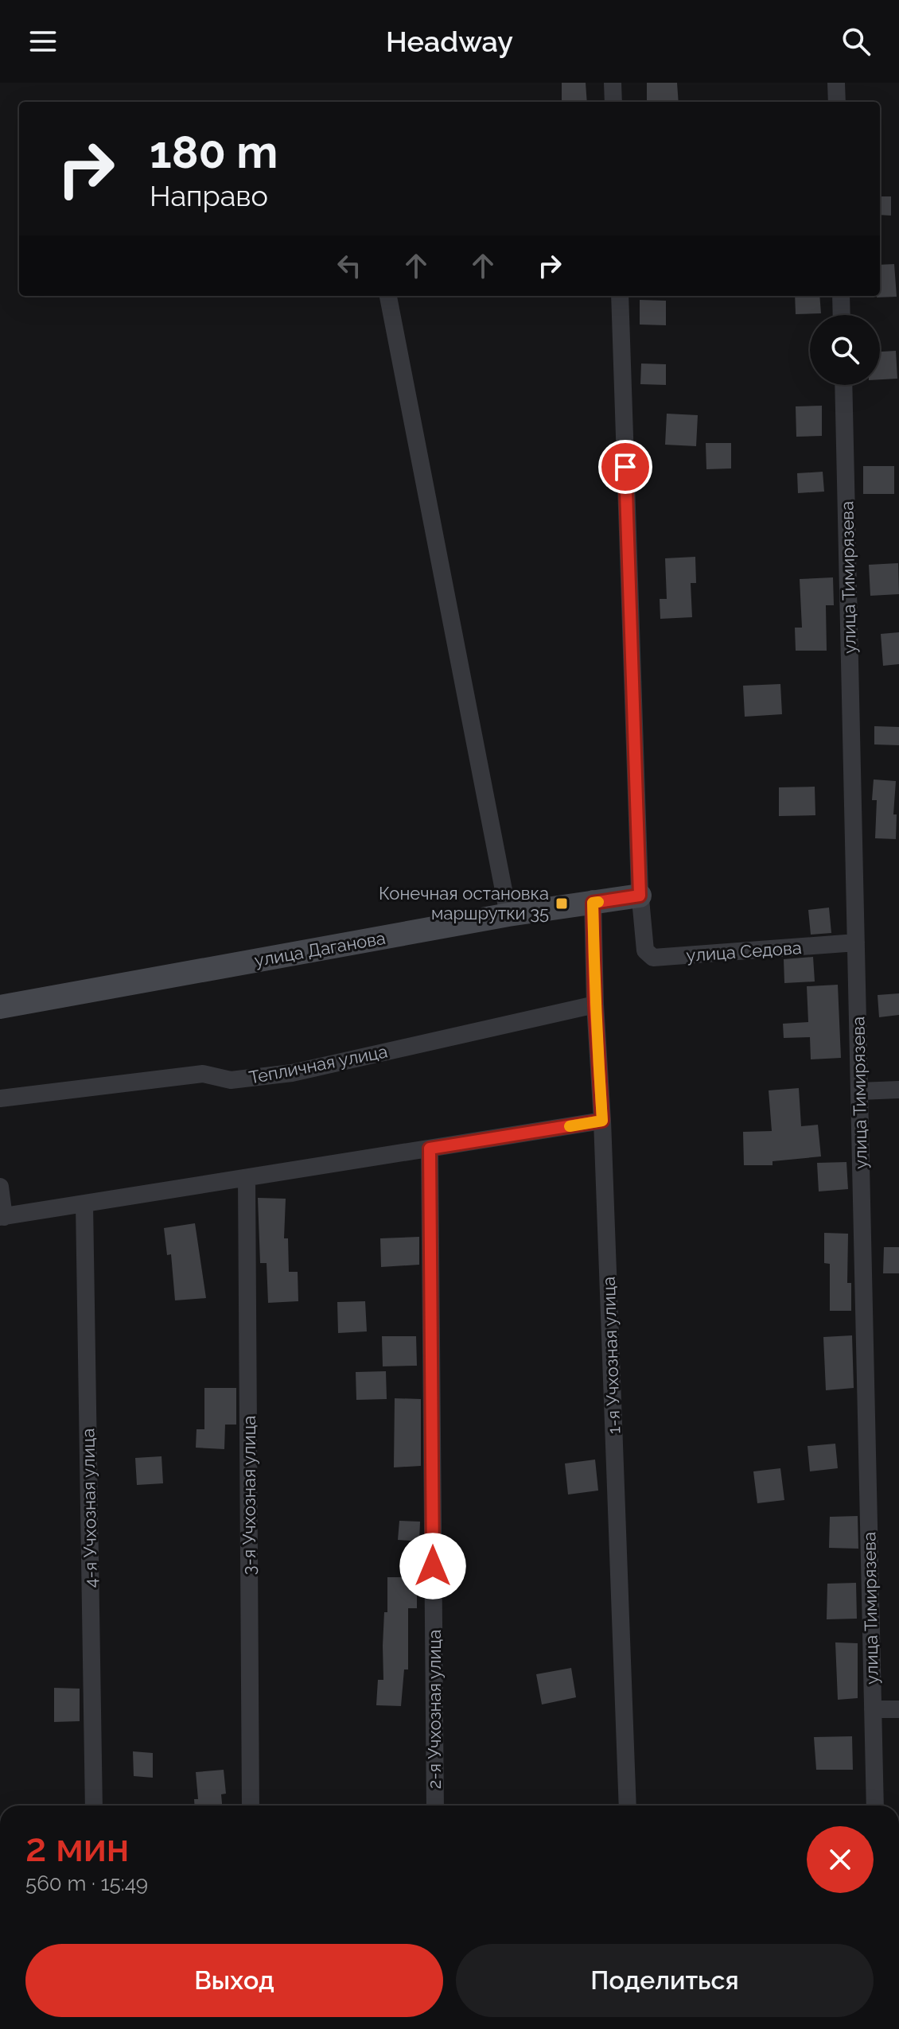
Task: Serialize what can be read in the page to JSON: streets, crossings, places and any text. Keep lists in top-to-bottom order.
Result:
{
  "streets": {
    "main road": ["улица Даганова"],
    "street": [
      "улица Тимирязева",
      "улица Седова",
      "Тепличная улица",
      "1-я Учхозная улица",
      "3-я Учхозная улица",
      "4-я Учхозная улица",
      "2-я Учхозная улица"
    ]
  },
  "crossings": [
    ["улица Тимирязева", "улица Седова"],
    ["улица Даганова", "улица Седова"],
    ["улица Даганова", "1-я Учхозная улица"],
    ["Тепличная улица", "1-я Учхозная улица"]
  ],
  "places": {
    "transit": ["Конечная остановка маршрутки 35"]
  },
  "page": {
    "header": "Headway",
    "turn": ["180 m", "Направо"],
    "heading": ["2 мин", "560 m · 15:49"],
    "buttons": ["Выход", "Поделиться"]
  }
}
